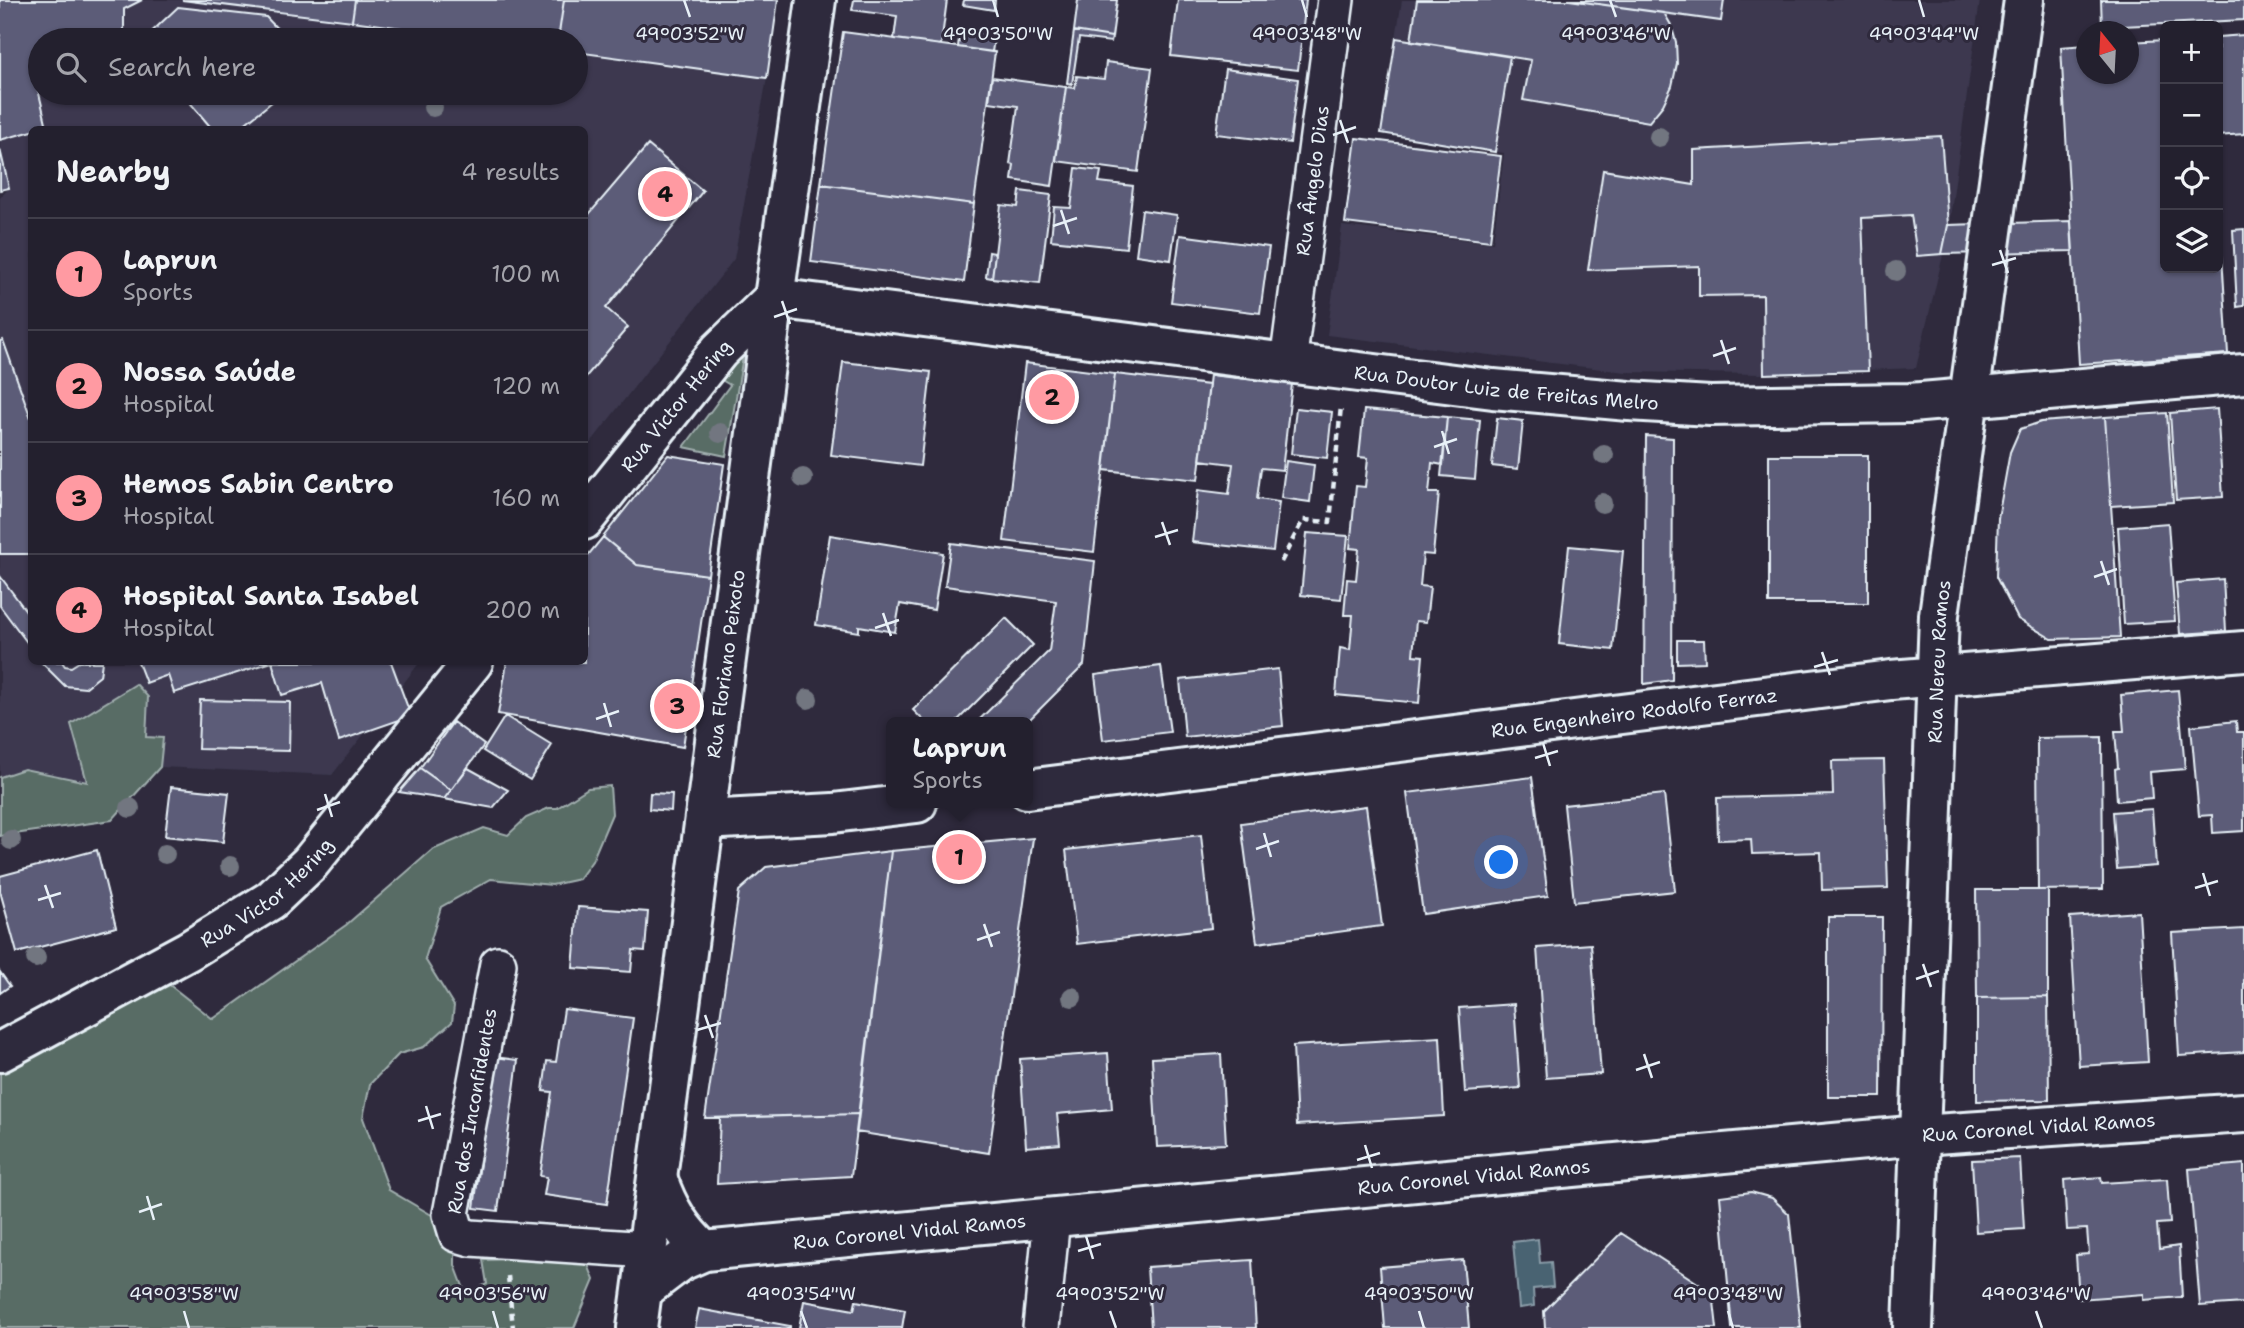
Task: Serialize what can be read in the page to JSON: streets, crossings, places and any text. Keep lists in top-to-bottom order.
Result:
{
  "streets": {
    "street": [
      "Rua Ângelo Dias",
      "Rua Doutor Luiz de Freitas Melro",
      "Rua Victor Hering",
      "Rua Nereu Ramos",
      "Rua Floriano Peixoto",
      "Rua Engenheiro Rodolfo Ferraz",
      "Rua dos Inconfidentes",
      "Rua Coronel Vidal Ramos"
    ]
  },
  "crossings": [
    ["Rua Ângelo Dias", "Rua Doutor Luiz de Freitas Melro"],
    ["Rua Doutor Luiz de Freitas Melro", "Rua Victor Hering"],
    ["Rua Doutor Luiz de Freitas Melro", "Rua Nereu Ramos"],
    ["Rua Doutor Luiz de Freitas Melro", "Rua Floriano Peixoto"],
    ["Rua Victor Hering", "Rua Floriano Peixoto"],
    ["Rua Nereu Ramos", "Rua Engenheiro Rodolfo Ferraz"],
    ["Rua Nereu Ramos", "Rua Coronel Vidal Ramos"],
    ["Rua Floriano Peixoto", "Rua dos Inconfidentes"],
    ["Rua Floriano Peixoto", "Rua Coronel Vidal Ramos"]
  ],
  "north": "top",
  "page": {
    "map_buttons": ["+", "−"],
    "search": "Search here",
    "heading": ["Nearby", "4 results"],
    "pins": [
      "4",
      "2",
      "3",
      "1"
    ],
    "list": [
      {
        "mark": "1",
        "name": "Laprun",
        "note": "Sports",
        "value": "100 m"
      },
      {
        "mark": "2",
        "name": "Nossa Saúde",
        "note": "Hospital",
        "value": "120 m"
      },
      {
        "mark": "3",
        "name": "Hemos Sabin Centro",
        "note": "Hospital",
        "value": "160 m"
      },
      {
        "mark": "4",
        "name": "Hospital Santa Isabel",
        "note": "Hospital",
        "value": "200 m"
      }
    ],
    "popup": ["Laprun", "Sports"]
  },
  "coordinates": [
    "49°03'52\"W",
    "49°03'50\"W",
    "49°03'48\"W",
    "49°03'46\"W",
    "49°03'44\"W",
    "49°03'58\"W",
    "49°03'56\"W",
    "49°03'54\"W"
  ]
}
